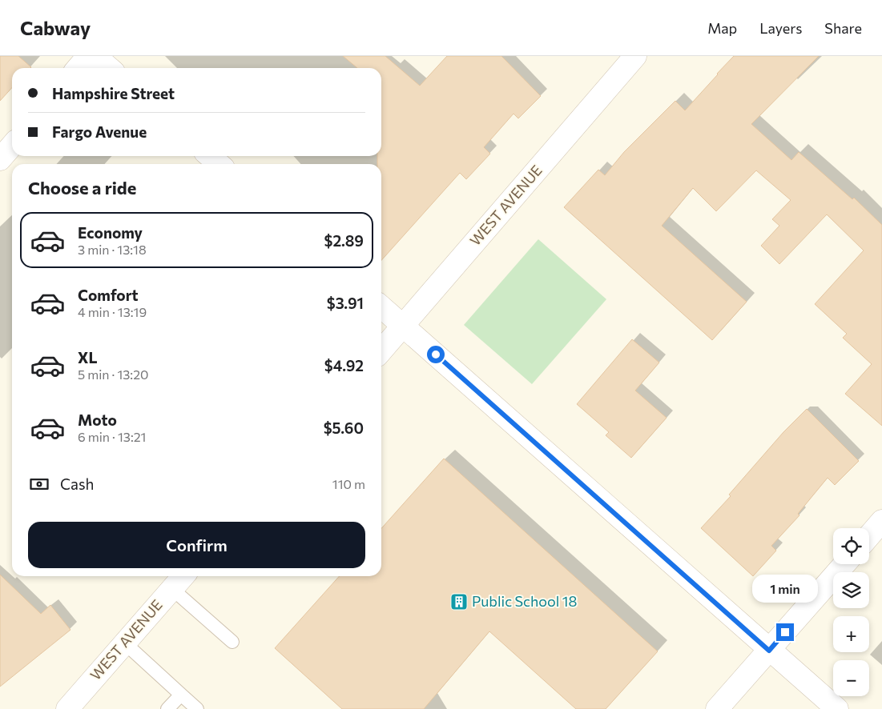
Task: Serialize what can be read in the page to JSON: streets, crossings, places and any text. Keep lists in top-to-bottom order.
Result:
{
  "streets": {
    "street": ["WEST AVENUE"]
  },
  "places": {
    "building": ["Public School 18"]
  },
  "page": {
    "header": "Cabway",
    "nav": ["Map", "Layers", "Share"],
    "banner": ["Hampshire Street", "Fargo Avenue"],
    "heading": "Choose a ride",
    "list": [
      {
        "name": "Economy",
        "note": "3 min · 13:18",
        "value": "$2.89"
      },
      {
        "name": "Comfort",
        "note": "4 min · 13:19",
        "value": "$3.91"
      },
      {
        "name": "XL",
        "note": "5 min · 13:20",
        "value": "$4.92"
      },
      {
        "name": "Moto",
        "note": "6 min · 13:21",
        "value": "$5.60"
      }
    ],
    "pay": ["Cash", "110 m"],
    "buttons": "Confirm",
    "map_buttons": ["+", "−"],
    "bubble": "1 min"
  }
}
